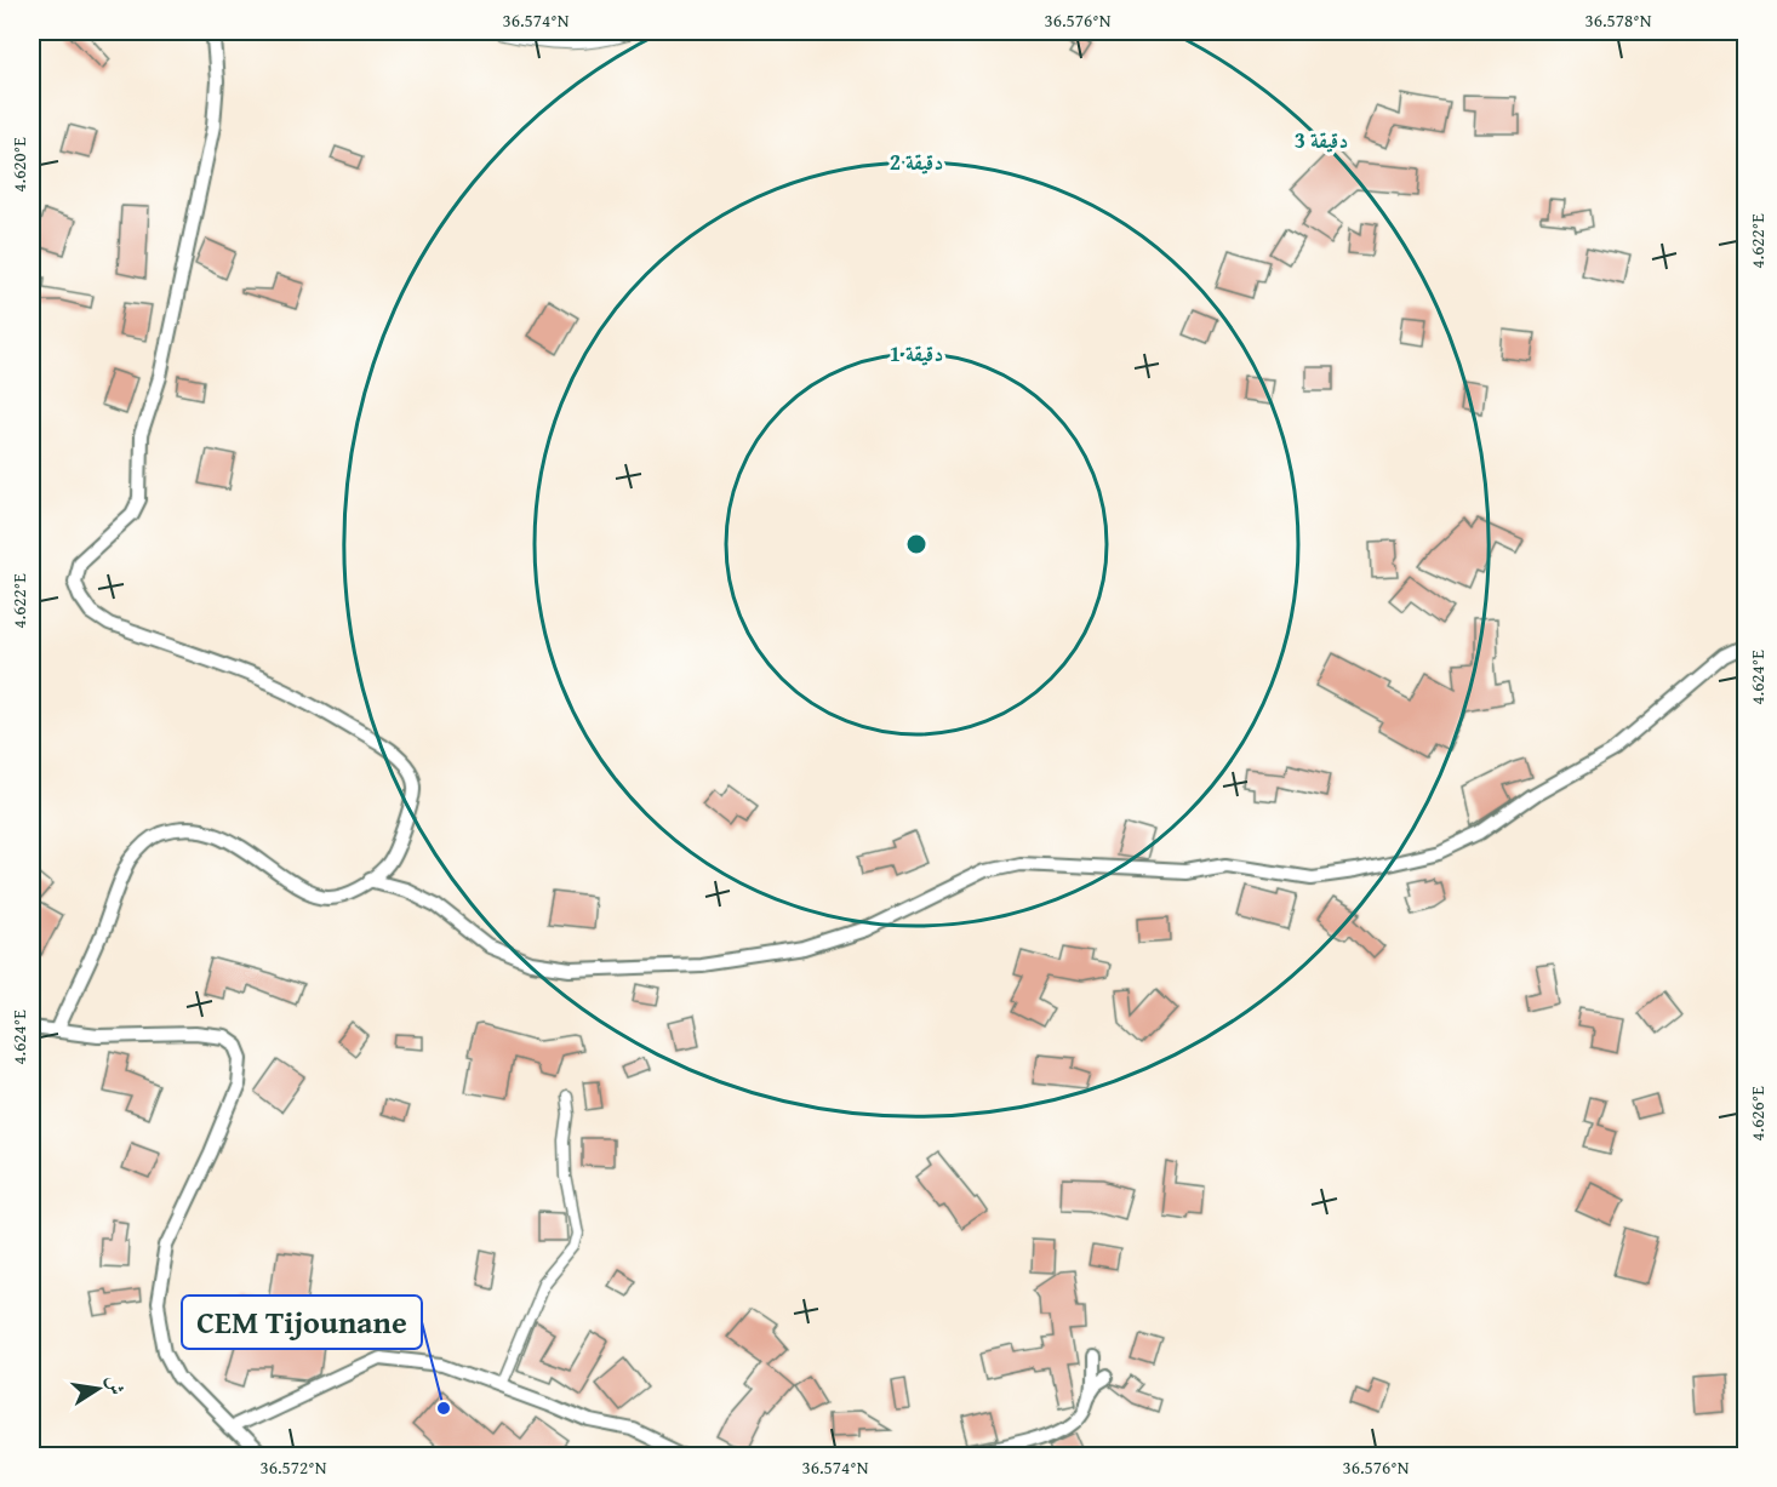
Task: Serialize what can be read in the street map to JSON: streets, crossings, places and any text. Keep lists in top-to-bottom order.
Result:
{
  "places": ["CEM Tijounane"],
  "north": "right",
  "coordinates": [
    "36.574°N",
    "36.576°N",
    "36.578°N",
    "4.620°E",
    "4.622°E",
    "4.624°E",
    "4.626°E",
    "36.572°N"
  ],
  "rings": ["3 دقيقة", "2 دقيقة", "1 دقيقة"]
}
